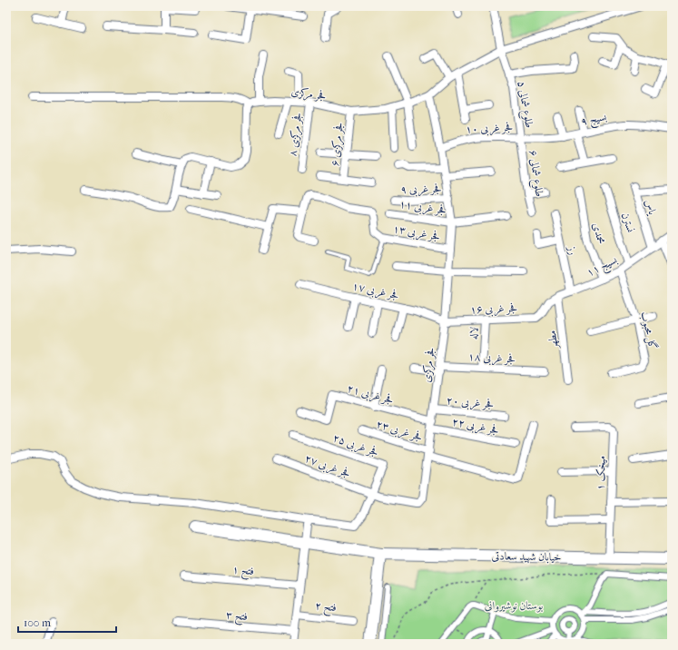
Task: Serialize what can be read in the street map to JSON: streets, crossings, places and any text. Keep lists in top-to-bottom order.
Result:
{
  "streets": {
    "main road": ["خیابان شهید سعادتی"],
    "street": [
      "فجر مرکزی",
      "طلوع شمالی ۵",
      "بسیج ۹",
      "فجر غربی ۱۰",
      "فجر مرکزی ۸",
      "فجر مرکزی ۶",
      "طلوع شمالی ۶",
      "فجر غربی ۹",
      "فجر غربی ۱۱",
      "یاس",
      "نسترن",
      "فجر غربی ۱۳",
      "محمدی",
      "رز",
      "بسیج ۱۱",
      "فجر غربی ۱۷",
      "فجر غربی ۱۶",
      "گل محبوب",
      "لاله",
      "مطهر",
      "فجر غربی ۱۸",
      "فجر غربی ۲۱",
      "فجر غربی ۲۰",
      "فجر غربی ۲۲",
      "فجر غربی ۲۳",
      "فجر غربی ۲۵",
      "فجر غربی ۲۷",
      "میخک ۱",
      "فتح ۱",
      "فتح ۲",
      "فتح ۳"
    ]
  },
  "crossings": [
    ["فجر مرکزی", "طلوع شمالی ۵"],
    ["فجر مرکزی", "فجر غربی ۱۰"],
    ["فجر مرکزی", "فجر مرکزی ۸"],
    ["فجر مرکزی", "فجر مرکزی ۶"],
    ["فجر مرکزی", "فجر غربی ۹"],
    ["فجر مرکزی", "فجر غربی ۱۱"],
    ["فجر مرکزی", "فجر غربی ۱۳"],
    ["فجر مرکزی", "فجر غربی ۱۷"],
    ["فجر مرکزی", "فجر غربی ۱۶"],
    ["فجر مرکزی", "فجر غربی ۱۸"],
    ["فجر مرکزی", "فجر غربی ۲۱"],
    ["فجر مرکزی", "فجر غربی ۲۰"],
    ["فجر مرکزی", "فجر غربی ۲۲"],
    ["فجر مرکزی", "فجر غربی ۲۳"],
    ["فجر مرکزی", "فجر غربی ۲۵"],
    ["فجر مرکزی", "فجر غربی ۲۷"],
    ["طلوع شمالی ۵", "بسیج ۹"],
    ["طلوع شمالی ۵", "فجر غربی ۱۰"],
    ["طلوع شمالی ۵", "طلوع شمالی ۶"],
    ["بسیج ۹", "فجر غربی ۱۰"],
    ["بسیج ۹", "طلوع شمالی ۶"],
    ["فجر غربی ۱۰", "طلوع شمالی ۶"],
    ["یاس", "بسیج ۱۱"],
    ["نسترن", "بسیج ۱۱"],
    ["محمدی", "بسیج ۱۱"],
    ["رز", "بسیج ۱۱"],
    ["بسیج ۱۱", "فجر غربی ۱۶"],
    ["بسیج ۱۱", "گل محبوب"],
    ["بسیج ۱۱", "مطهر"],
    ["فجر غربی ۱۷", "فجر غربی ۱۶"],
    ["فجر غربی ۱۶", "لاله"],
    ["لاله", "فجر غربی ۱۸"],
    ["فجر غربی ۲۱", "فجر غربی ۲۲"],
    ["فجر غربی ۲۵", "فجر غربی ۲۷"],
    ["میخک ۱", "خیابان شهید سعادتی"]
  ],
  "parks": ["بوستان نوشیروانی"],
  "scale_bar": "100 m"
}
